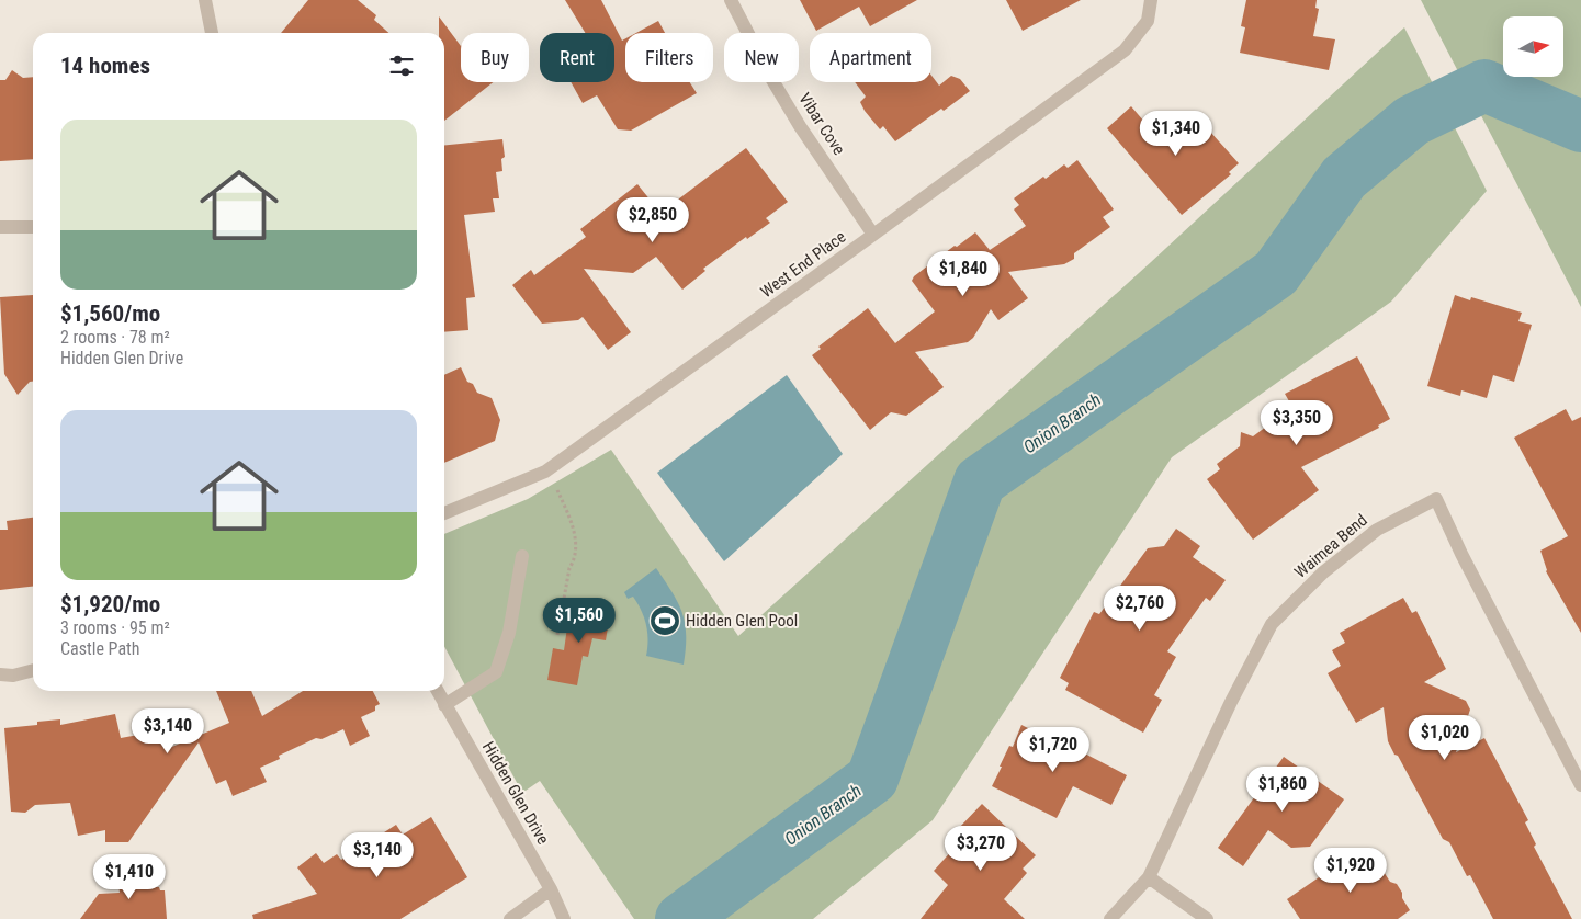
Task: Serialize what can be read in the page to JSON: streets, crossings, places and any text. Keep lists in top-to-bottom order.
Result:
{
  "streets": {
    "street": [
      "Vibar Cove",
      "West End Place",
      "Waimea Bend",
      "Hidden Glen Drive"
    ]
  },
  "crossings": [
    ["Vibar Cove", "West End Place"]
  ],
  "water": ["Onion Branch"],
  "places": {
    "sports": ["Hidden Glen Pool"]
  },
  "north": "right",
  "page": {
    "chip": [
      "Buy",
      "Rent",
      "Filters",
      "New",
      "Apartment"
    ],
    "heading": "14 homes",
    "list": [
      {
        "name": "$1,560/mo",
        "note": "2 rooms · 78 m² · Hidden Glen Drive"
      },
      {
        "name": "$1,920/mo",
        "note": "3 rooms · 95 m² · Castle Path"
      }
    ],
    "price": [
      "$1,340",
      "$2,850",
      "$1,840",
      "$3,350",
      "$2,760",
      "$1,560",
      "$3,140",
      "$1,020",
      "$1,720",
      "$1,860",
      "$3,270",
      "$3,140",
      "$1,920",
      "$1,410"
    ]
  }
}
